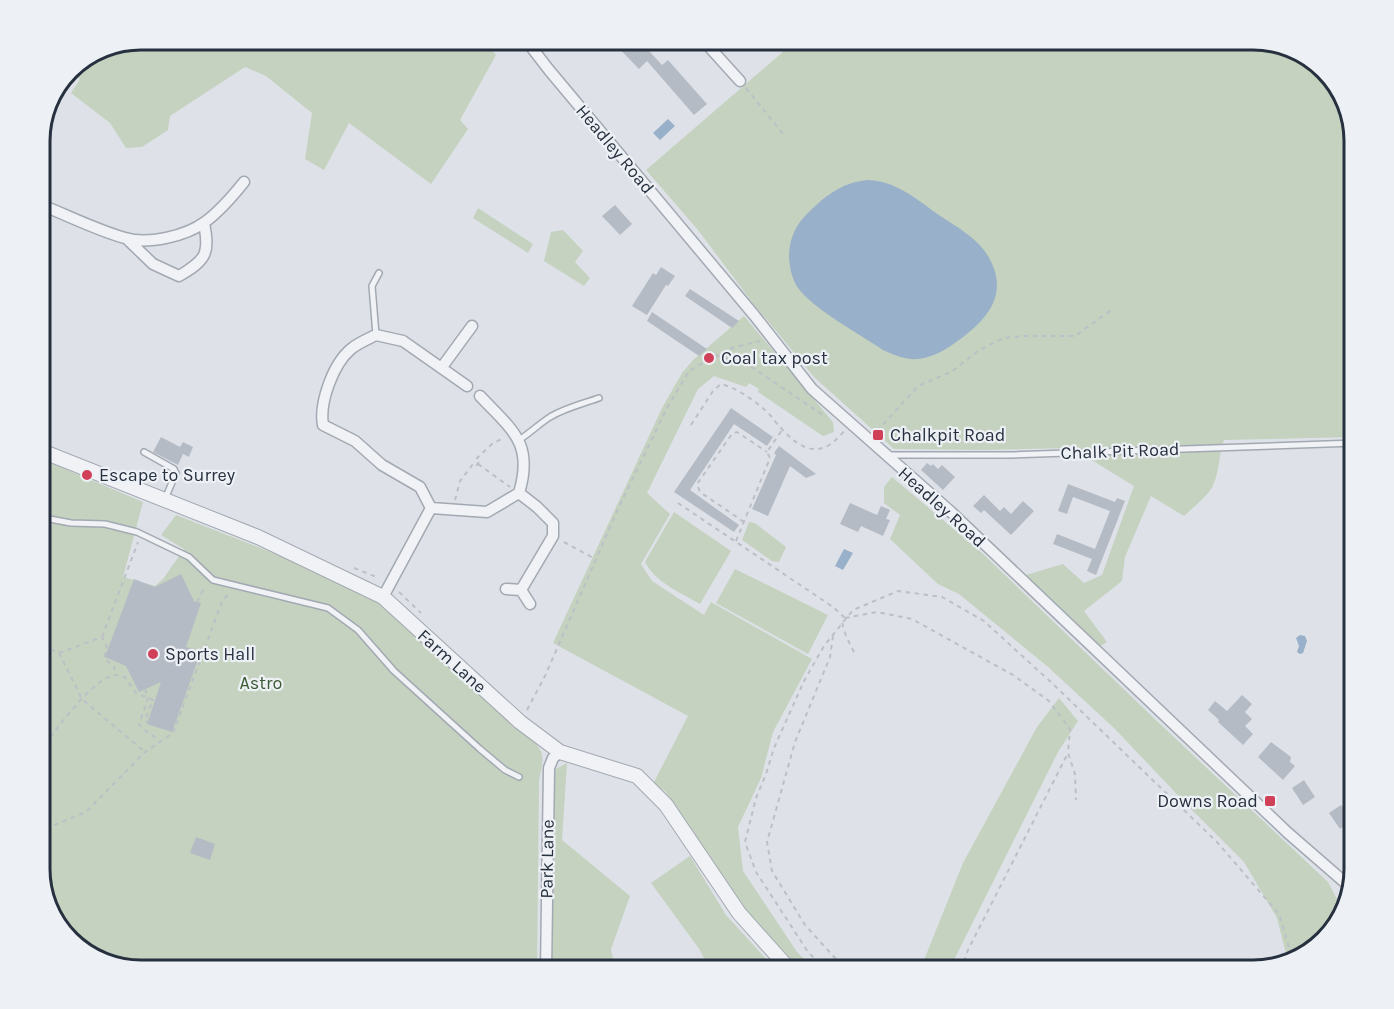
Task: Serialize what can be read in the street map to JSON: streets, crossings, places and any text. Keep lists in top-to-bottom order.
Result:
{
  "streets": {
    "street": ["Headley Road", "Farm Lane", "Park Lane"],
    "lane": ["Chalk Pit Road"]
  },
  "crossings": [
    ["Headley Road", "Chalk Pit Road"],
    ["Farm Lane", "Park Lane"]
  ],
  "parks": ["Astro"],
  "places": {
    "other": ["Coal tax post", "Escape to Surrey", "Sports Hall"],
    "transit": ["Chalkpit Road", "Downs Road"]
  }
}
